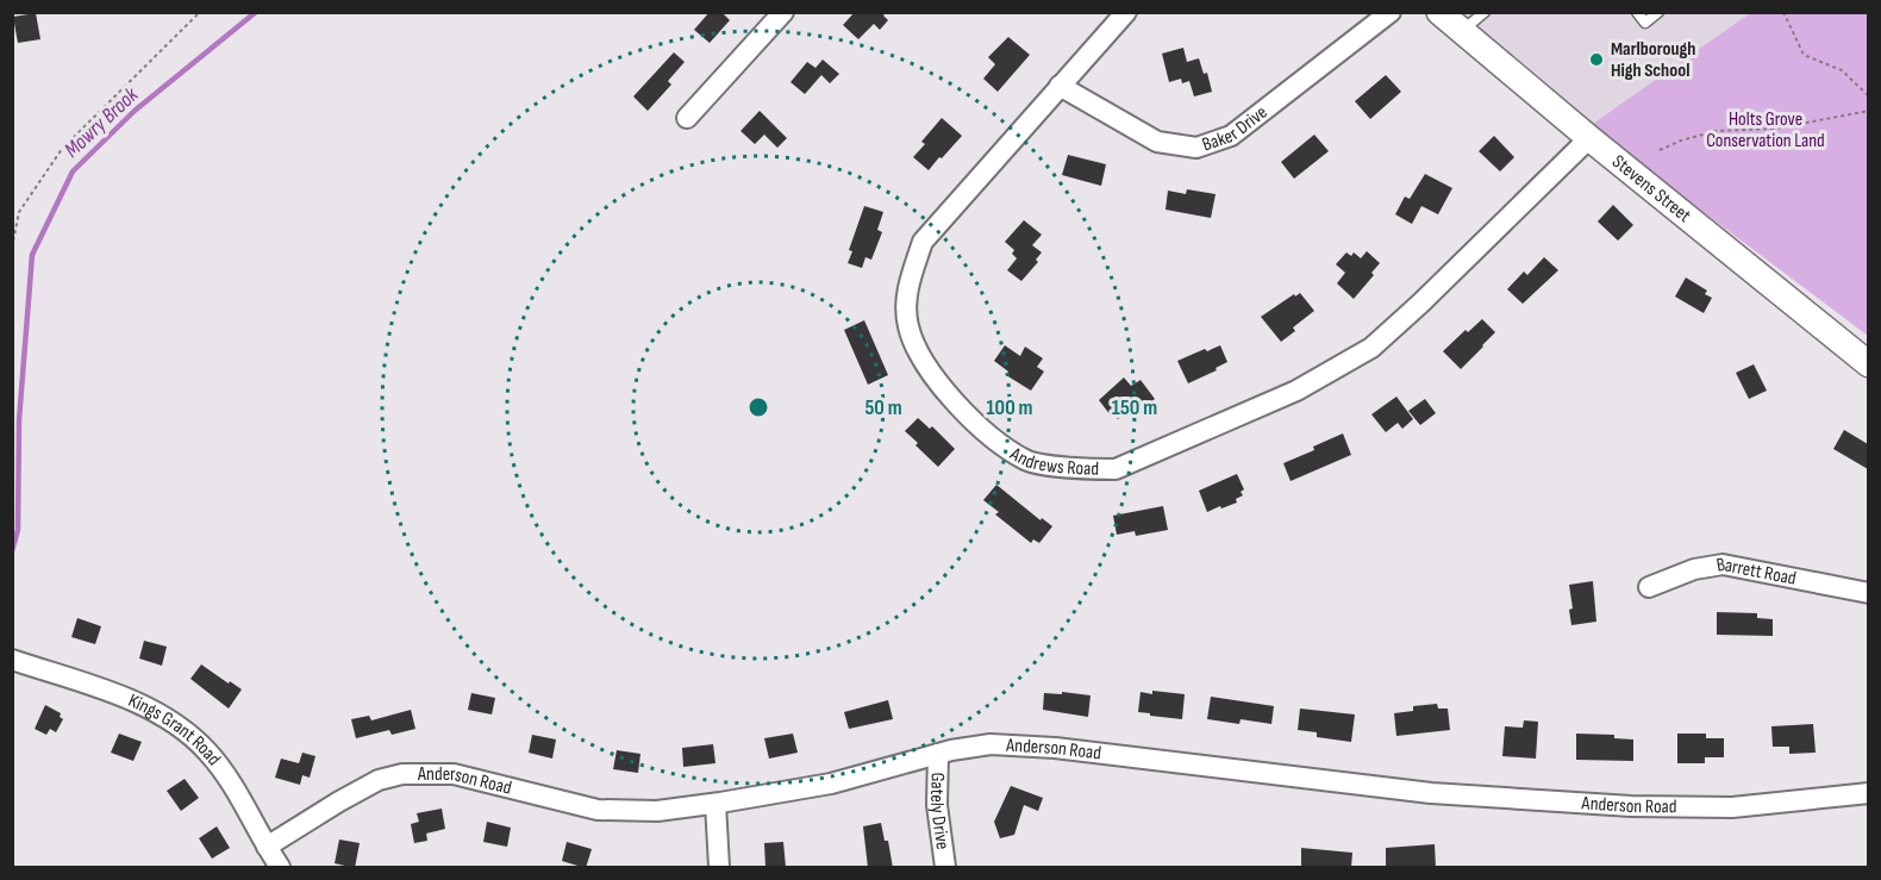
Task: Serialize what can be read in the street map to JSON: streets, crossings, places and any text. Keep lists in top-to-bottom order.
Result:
{
  "streets": {
    "street": [
      "Baker Drive",
      "Stevens Street",
      "Andrews Road",
      "Barrett Road",
      "Kings Grant Road",
      "Anderson Road",
      "Gately Drive"
    ]
  },
  "crossings": [
    ["Baker Drive", "Andrews Road"],
    ["Stevens Street", "Andrews Road"],
    ["Kings Grant Road", "Anderson Road"],
    ["Anderson Road", "Gately Drive"]
  ],
  "water": ["Mowry Brook"],
  "parks": ["Holts Grove Conservation Land"],
  "places": ["Marlborough High School"],
  "rings": ["50 m", "100 m", "150 m"]
}
